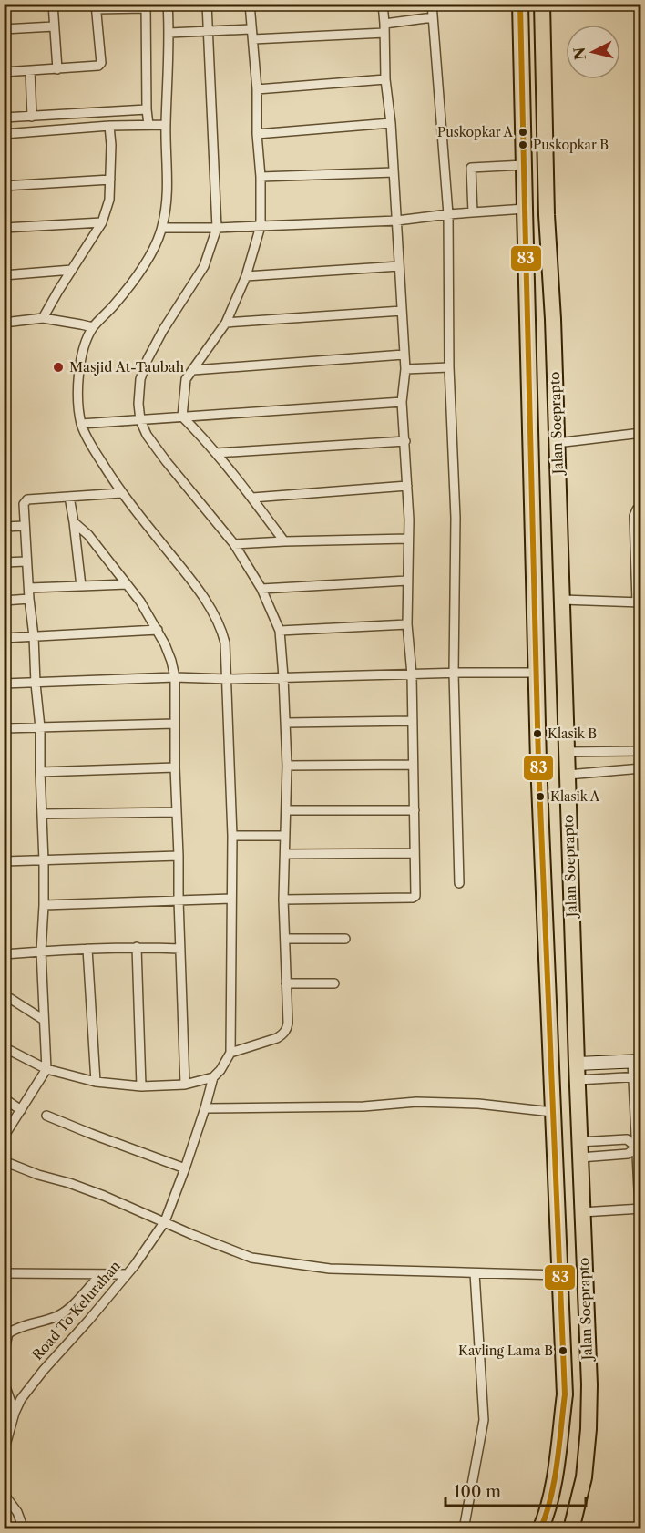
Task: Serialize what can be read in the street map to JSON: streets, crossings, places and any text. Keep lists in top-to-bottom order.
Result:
{
  "streets": {
    "highway": ["Jalan Soeprapto"],
    "street": ["Road To Kelurahan"]
  },
  "places": [
    "Puskopkar A",
    "Puskopkar B",
    "Masjid At-Taubah",
    "Klasik B",
    "Klasik A",
    "Kavling Lama B"
  ],
  "lines": ["transit line 83"],
  "scale_bar": "100 m",
  "north": "left"
}
